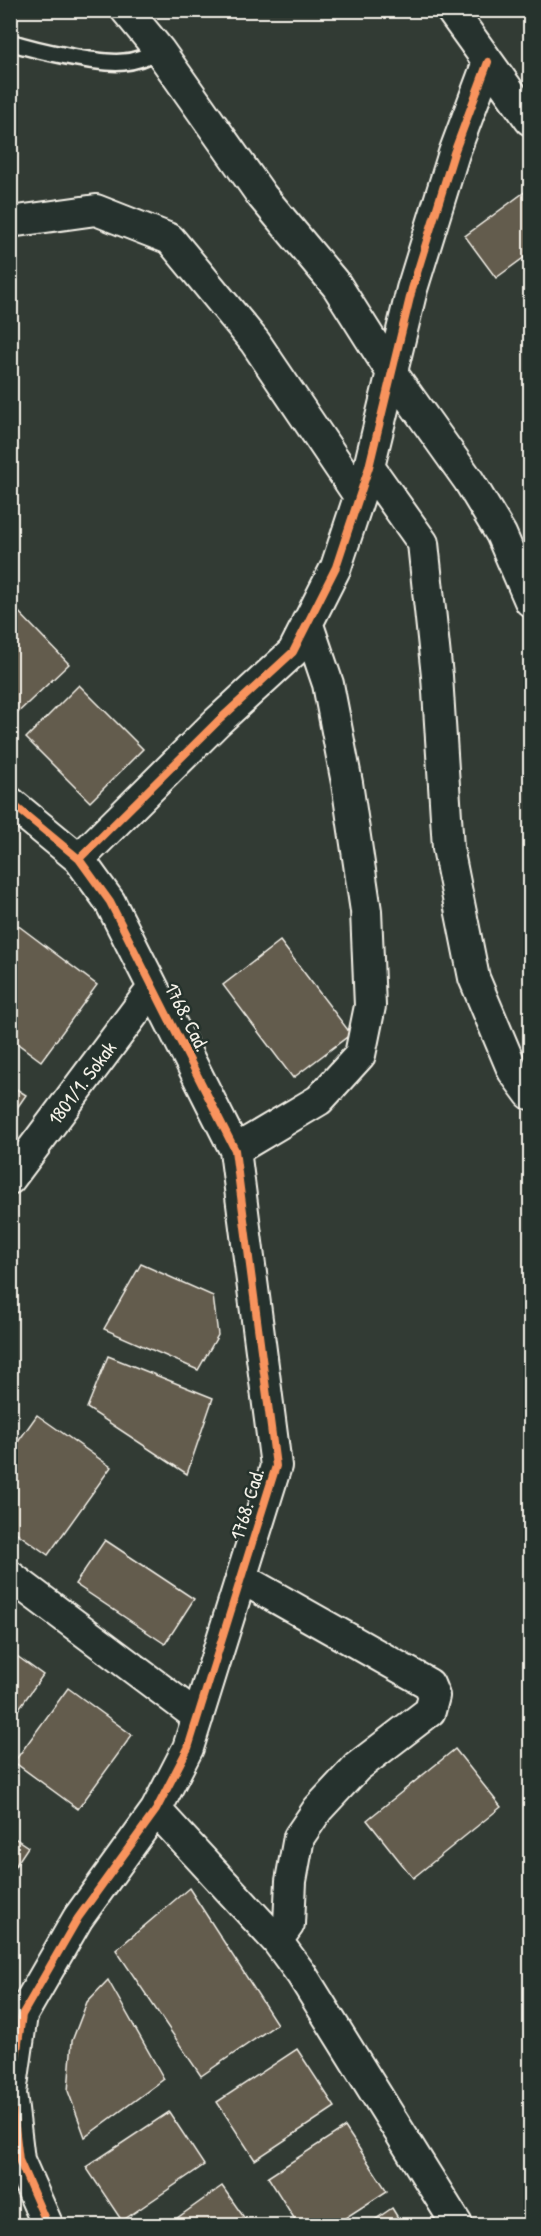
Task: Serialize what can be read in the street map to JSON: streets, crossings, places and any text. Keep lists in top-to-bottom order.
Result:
{
  "streets": {
    "street": ["1768. Cad.", "1801/1. Sokak"]
  },
  "crossings": [
    ["1768. Cad.", "1801/1. Sokak"]
  ]
}
